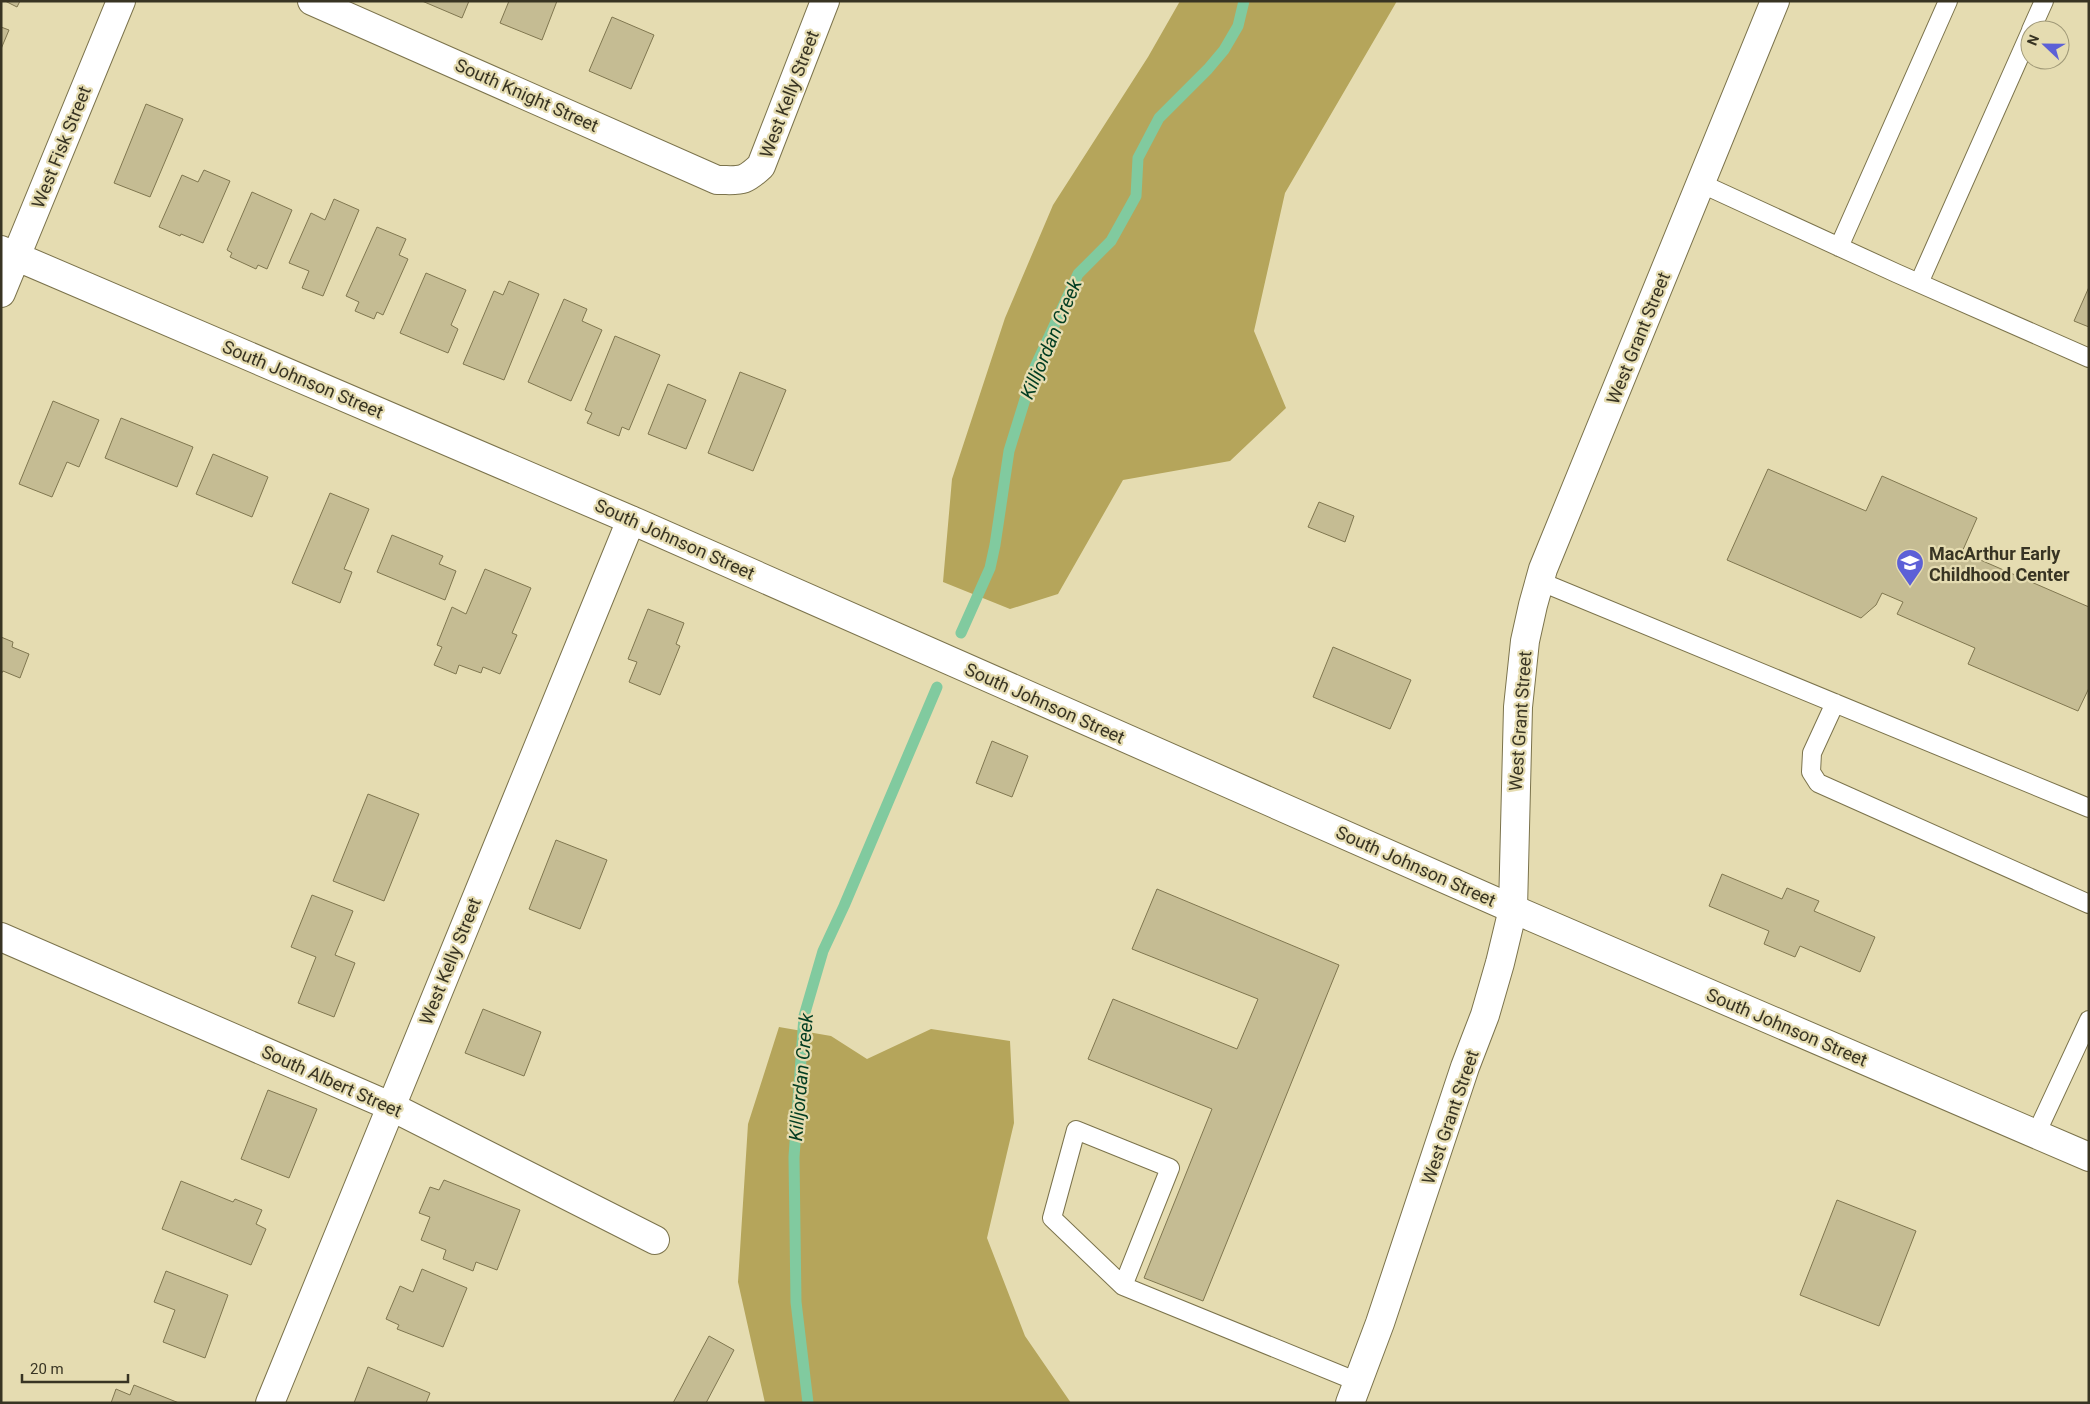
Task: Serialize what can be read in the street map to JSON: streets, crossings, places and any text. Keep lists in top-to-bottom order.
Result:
{
  "streets": {
    "street": [
      "West Kelly Street",
      "South Knight Street",
      "West Fisk Street",
      "West Grant Street",
      "South Johnson Street",
      "South Albert Street"
    ]
  },
  "crossings": [
    ["West Kelly Street", "South Knight Street"],
    ["West Kelly Street", "South Johnson Street"],
    ["West Kelly Street", "South Albert Street"],
    ["West Fisk Street", "South Johnson Street"],
    ["West Grant Street", "South Johnson Street"]
  ],
  "water": ["Killjordan Creek"],
  "places": {
    "school or university": ["MacArthur Early Childhood Center"]
  },
  "scale_bar": "20 m",
  "north": "left"
}
